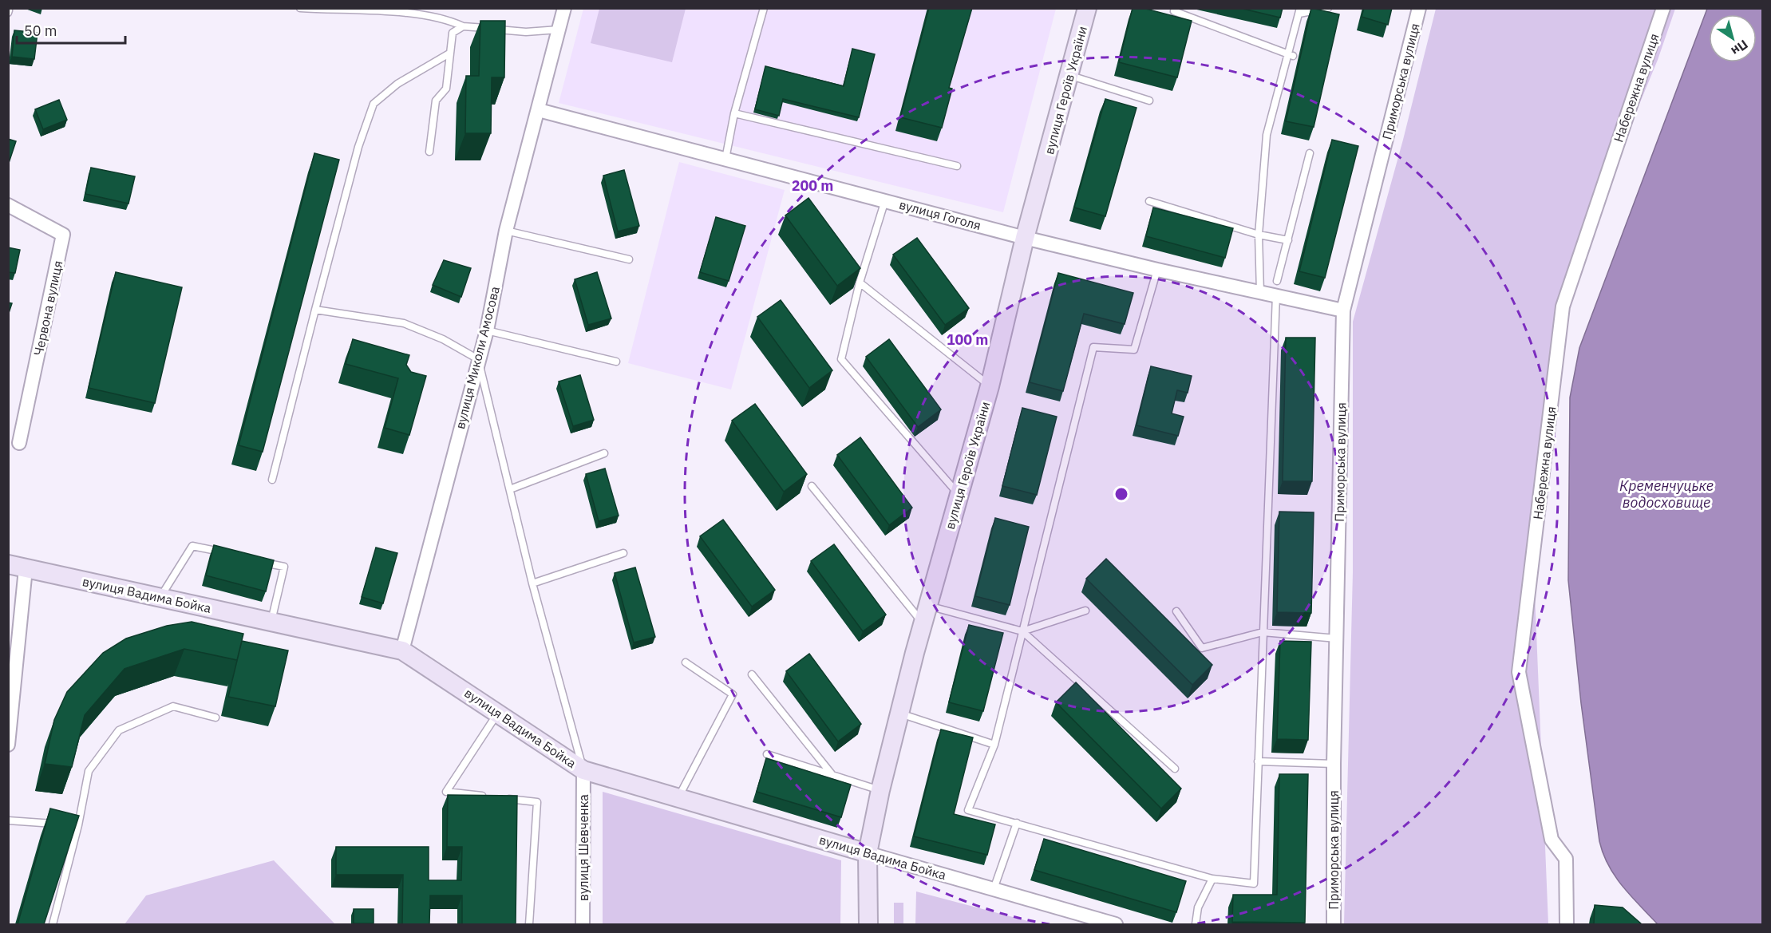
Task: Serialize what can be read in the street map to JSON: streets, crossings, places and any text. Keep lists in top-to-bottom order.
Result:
{
  "streets": {
    "main road": ["вулиця Героїв України", "вулиця Вадима Бойка"],
    "street": [
      "Приморська вулиця",
      "Набережна вулиця",
      "вулиця Гоголя",
      "Червона вулиця",
      "вулиця Миколи Амосова",
      "вулиця Шевченка"
    ]
  },
  "crossings": [
    ["Приморська вулиця", "вулиця Гоголя"],
    ["вулиця Героїв України", "вулиця Гоголя"],
    ["вулиця Героїв України", "вулиця Вадима Бойка"],
    ["вулиця Гоголя", "вулиця Миколи Амосова"],
    ["вулиця Миколи Амосова", "вулиця Вадима Бойка"],
    ["вулиця Вадима Бойка", "вулиця Шевченка"]
  ],
  "water": ["Кременчуцьке водосховище"],
  "scale_bar": "50 m",
  "north": "bottom right",
  "rings": ["200 m", "100 m"]
}
